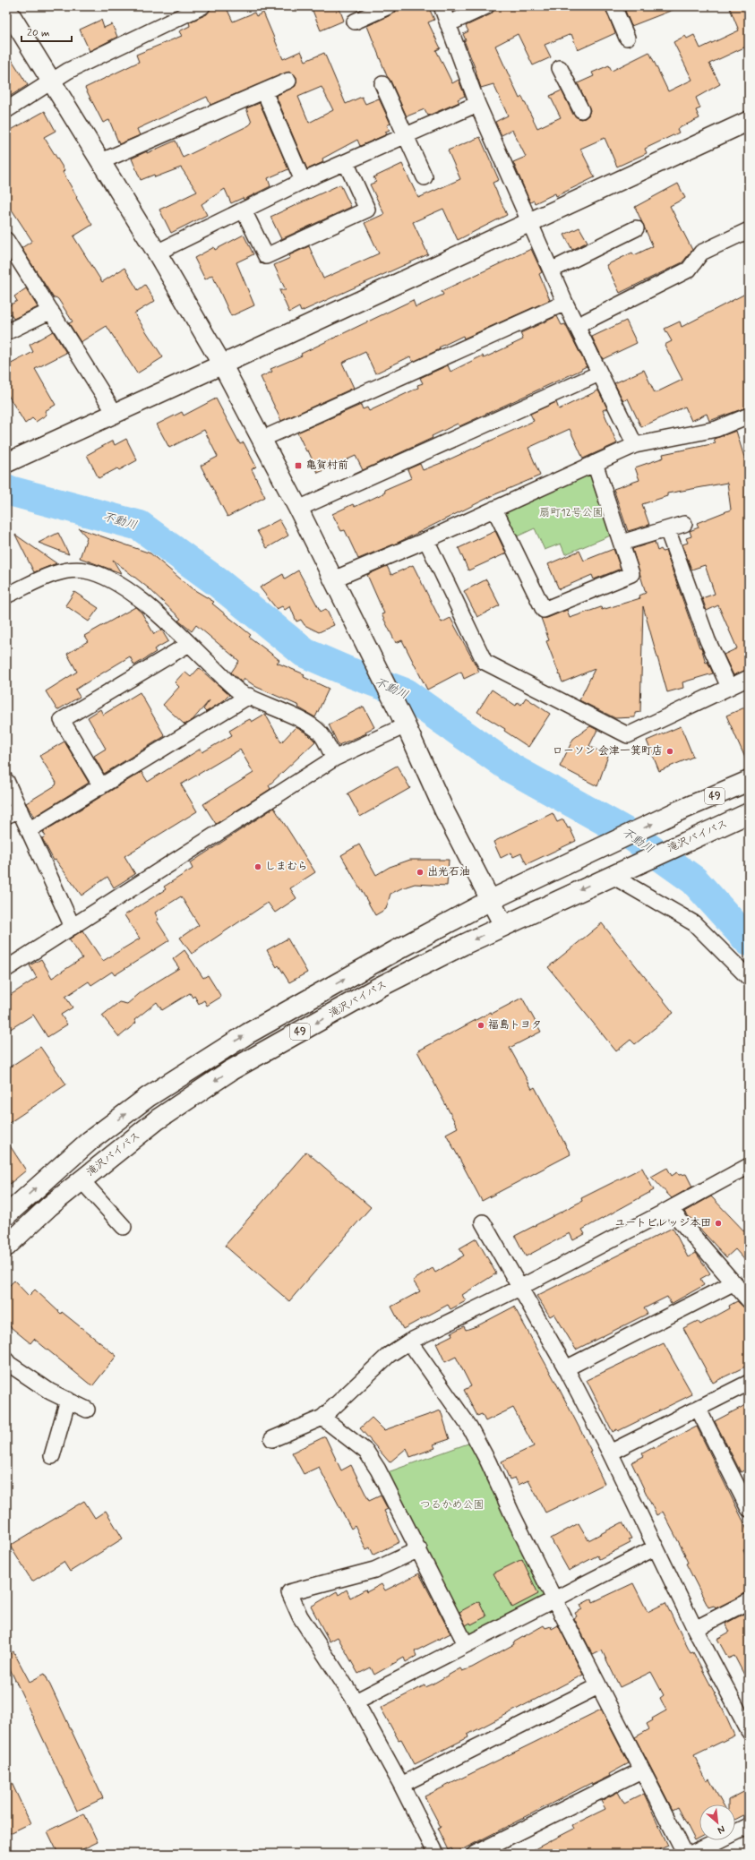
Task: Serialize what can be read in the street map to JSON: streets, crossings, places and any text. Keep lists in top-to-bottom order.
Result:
{
  "streets": {
    "highway": ["49", "滝沢バイパス"]
  },
  "water": ["不動川"],
  "parks": ["扇町12号公園", "つるかめ公園"],
  "places": {
    "transit": ["亀賀村前"],
    "other": [
      "ローソン 会津一箕町店",
      "しまむら",
      "出光石油",
      "福島トヨタ",
      "ユートビレッジ本田"
    ]
  },
  "scale_bar": "20 m",
  "north": "bottom right"
}
